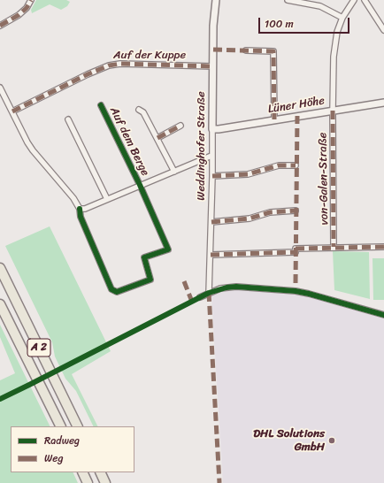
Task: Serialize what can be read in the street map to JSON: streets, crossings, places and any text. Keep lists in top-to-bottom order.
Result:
{
  "streets": {
    "highway": ["A 2"],
    "street": [
      "Auf der Kuppe",
      "Lüner Höhe",
      "Auf dem Berge",
      "Weddinghofer Straße",
      "von-Galen-Straße"
    ]
  },
  "crossings": [
    ["Auf der Kuppe", "Weddinghofer Straße"],
    ["Lüner Höhe", "Weddinghofer Straße"],
    ["Lüner Höhe", "von-Galen-Straße"],
    ["Auf dem Berge", "Weddinghofer Straße"]
  ],
  "places": ["DHL Solutions GmbH"],
  "legend": ["Radweg", "Weg"],
  "scale_bar": "100 m"
}
